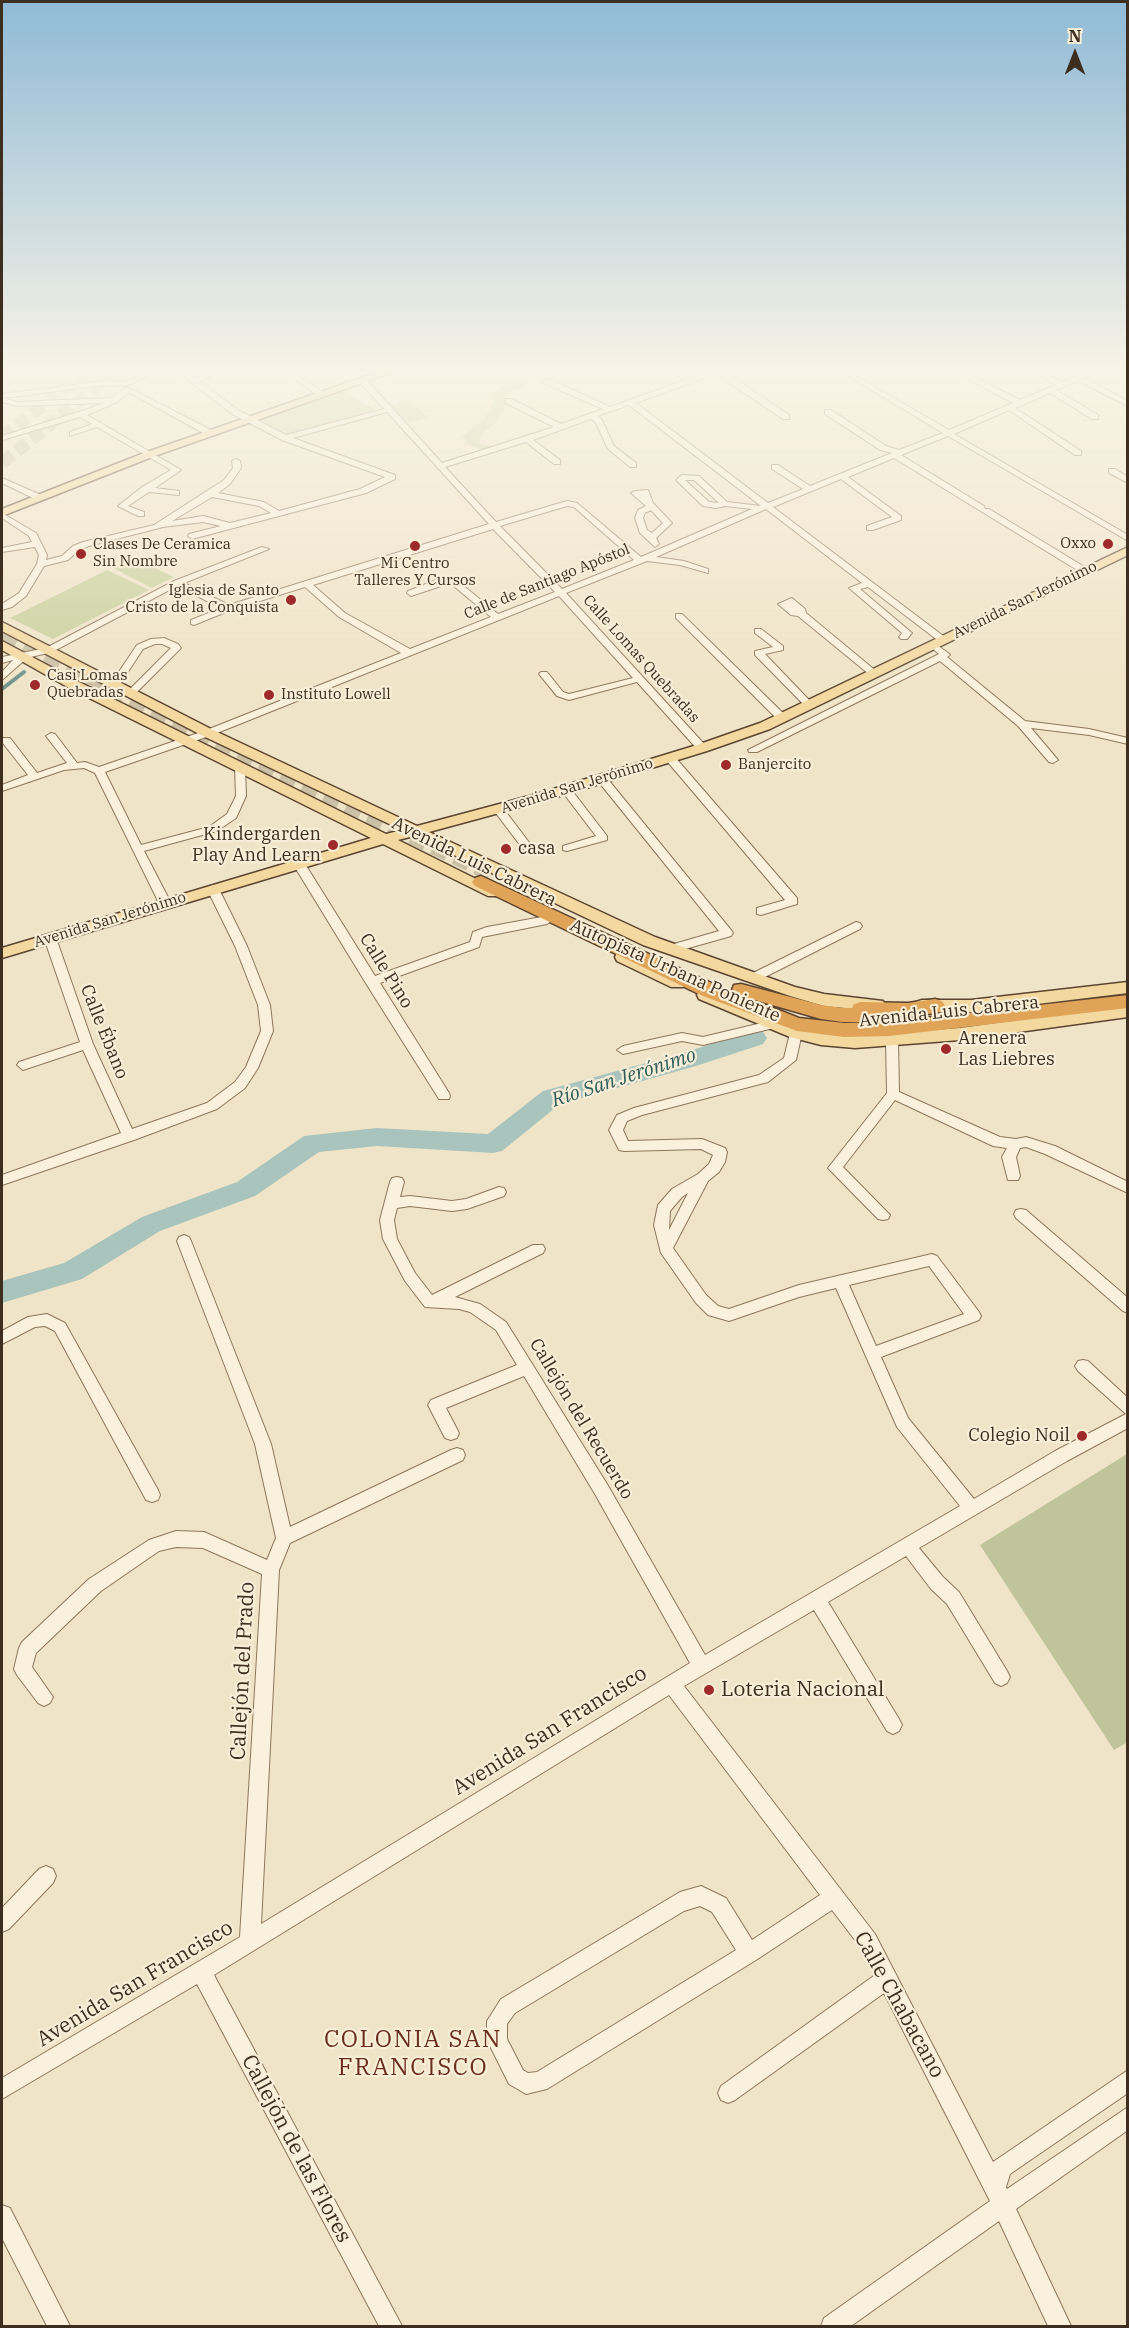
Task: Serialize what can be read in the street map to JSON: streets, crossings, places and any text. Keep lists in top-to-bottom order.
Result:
{
  "streets": {
    "highway": ["Autopista Urbana Poniente"],
    "main road": ["Avenida San Jerónimo", "Avenida Luis Cabrera"],
    "street": [
      "Calle de Santiago Apóstol",
      "Calle Lomas Quebradas",
      "Calle Pino",
      "Calle Ébano",
      "Callejón del Recuerdo",
      "Callejón del Prado",
      "Avenida San Francisco",
      "Calle Chabacano",
      "Callejón de las Flores"
    ]
  },
  "crossings": [
    ["Calle de Santiago Apóstol", "Calle Lomas Quebradas"],
    ["Calle de Santiago Apóstol", "Avenida Luis Cabrera"],
    ["Avenida San Jerónimo", "Calle Lomas Quebradas"],
    ["Avenida San Jerónimo", "Avenida Luis Cabrera"],
    ["Avenida San Jerónimo", "Calle Pino"],
    ["Avenida San Jerónimo", "Calle Ébano"],
    ["Avenida Luis Cabrera", "Autopista Urbana Poniente"],
    ["Callejón del Recuerdo", "Avenida San Francisco"],
    ["Callejón del Prado", "Avenida San Francisco"],
    ["Avenida San Francisco", "Calle Chabacano"],
    ["Avenida San Francisco", "Callejón de las Flores"]
  ],
  "districts": ["COLONIA SAN FRANCISCO"],
  "water": ["Río San Jerónimo"],
  "places": [
    "Oxxo",
    "Mi Centro Talleres Y Cursos",
    "Clases De Ceramica Sin Nombre",
    "Iglesia de Santo Cristo de la Conquista",
    "Casi Lomas Quebradas",
    "Instituto Lowell",
    "Banjercito",
    "Kindergarden Play And Learn",
    "casa",
    "Arenera Las Liebres",
    "Colegio Noil",
    "Loteria Nacional"
  ],
  "north": "top"
}
